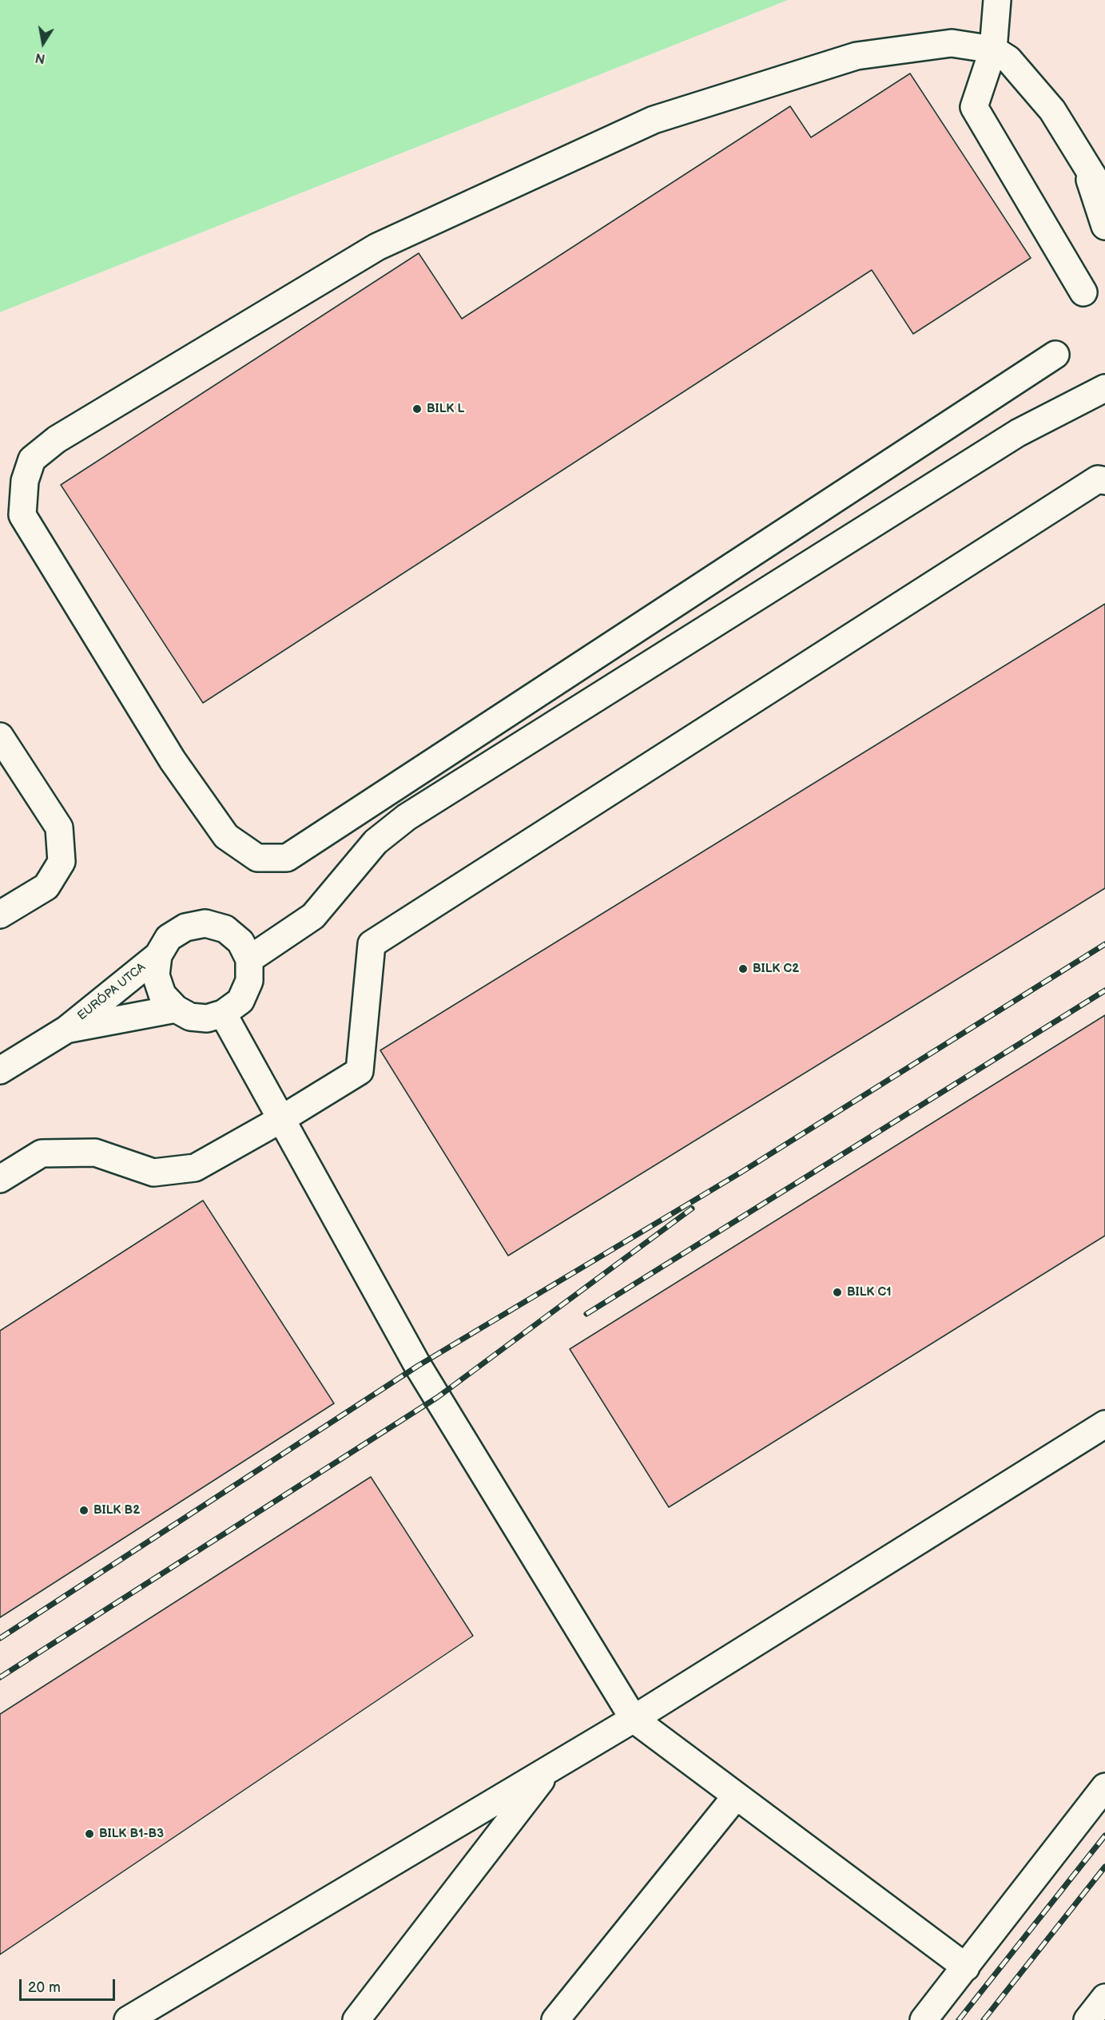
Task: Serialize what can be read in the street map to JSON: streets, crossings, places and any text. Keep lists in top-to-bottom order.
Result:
{
  "streets": {
    "street": ["EURÓPA UTCA"]
  },
  "places": [
    "BILK L",
    "BILK C2",
    "BILK C1",
    "BILK B2",
    "BILK B1-B3"
  ],
  "scale_bar": "20 m",
  "north": "bottom"
}
